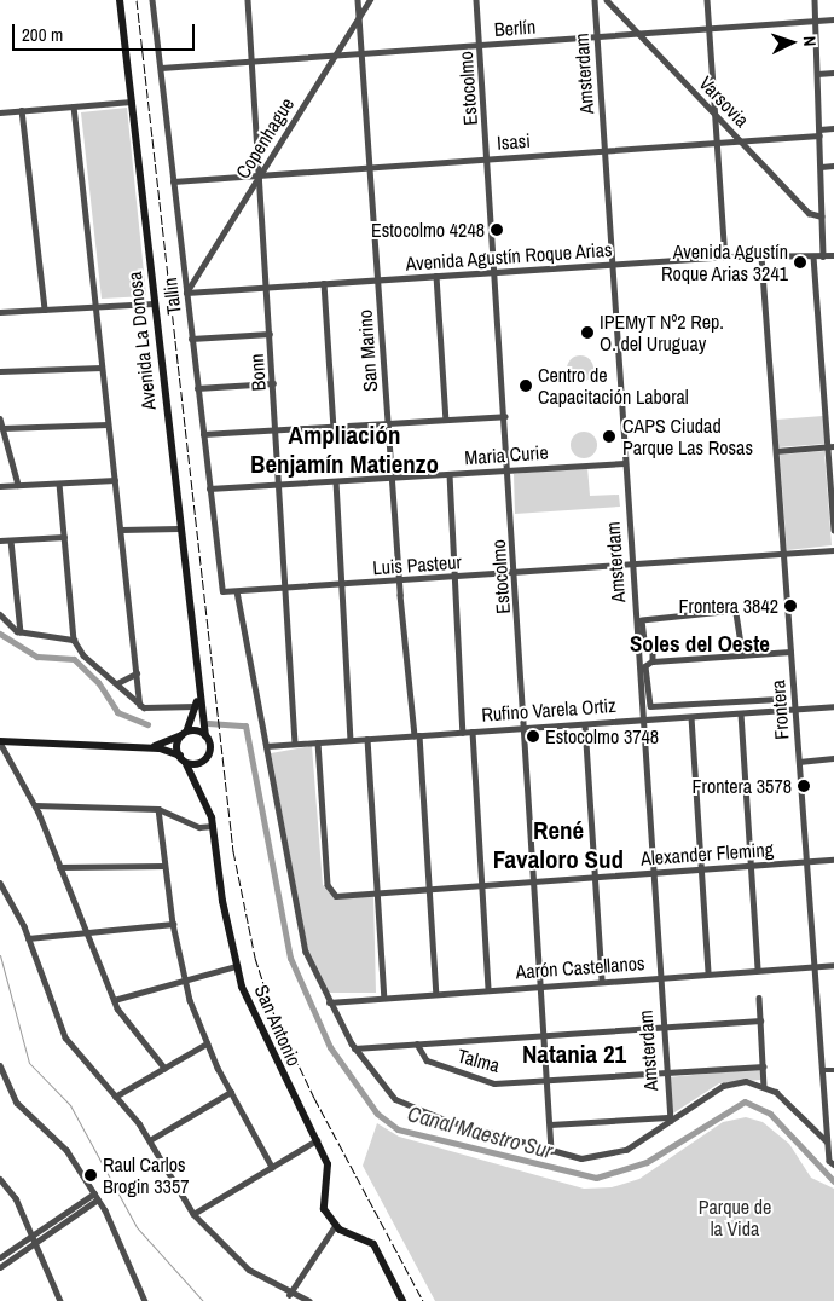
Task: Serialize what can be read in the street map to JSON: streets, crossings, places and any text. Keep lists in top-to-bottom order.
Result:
{
  "streets": {
    "main road": ["Avenida La Donosa", "San Antonio"],
    "street": [
      "Berlín",
      "Amsterdam",
      "Estocolmo",
      "Varsovia",
      "Copenhague",
      "Isasi",
      "Avenida Agustín Roque Arias",
      "Tallin",
      "San Marino",
      "Bonn",
      "Maria Curie",
      "Luis Pasteur",
      "Rufino Varela Ortiz",
      "Frontera",
      "Alexander Fleming",
      "Aarón Castellanos",
      "Talma"
    ]
  },
  "crossings": [
    ["Berlín", "Amsterdam"],
    ["Berlín", "Estocolmo"],
    ["Berlín", "Varsovia"],
    ["Berlín", "Copenhague"],
    ["Berlín", "Tallin"],
    ["Berlín", "San Marino"],
    ["Berlín", "Bonn"],
    ["Amsterdam", "Isasi"],
    ["Amsterdam", "Avenida Agustín Roque Arias"],
    ["Amsterdam", "Maria Curie"],
    ["Amsterdam", "Luis Pasteur"],
    ["Amsterdam", "Rufino Varela Ortiz"],
    ["Amsterdam", "Alexander Fleming"],
    ["Amsterdam", "Aarón Castellanos"],
    ["Amsterdam", "Talma"],
    ["Estocolmo", "Isasi"],
    ["Estocolmo", "Avenida Agustín Roque Arias"],
    ["Estocolmo", "Maria Curie"],
    ["Estocolmo", "Luis Pasteur"],
    ["Estocolmo", "Rufino Varela Ortiz"],
    ["Estocolmo", "Alexander Fleming"],
    ["Estocolmo", "Aarón Castellanos"],
    ["Estocolmo", "Talma"],
    ["Varsovia", "Isasi"],
    ["Copenhague", "Isasi"],
    ["Copenhague", "Avenida Agustín Roque Arias"],
    ["Copenhague", "Tallin"],
    ["Copenhague", "San Marino"],
    ["Copenhague", "Bonn"],
    ["Isasi", "Tallin"],
    ["Isasi", "San Marino"],
    ["Isasi", "Bonn"],
    ["Avenida Agustín Roque Arias", "Tallin"],
    ["Avenida Agustín Roque Arias", "San Marino"],
    ["Avenida Agustín Roque Arias", "Bonn"],
    ["Avenida Agustín Roque Arias", "Frontera"],
    ["Tallin", "Maria Curie"],
    ["Tallin", "Luis Pasteur"],
    ["Avenida La Donosa", "San Antonio"],
    ["San Marino", "Maria Curie"],
    ["San Marino", "Luis Pasteur"],
    ["San Marino", "Rufino Varela Ortiz"],
    ["San Marino", "Alexander Fleming"],
    ["San Marino", "Aarón Castellanos"],
    ["Bonn", "Maria Curie"],
    ["Bonn", "Luis Pasteur"],
    ["Bonn", "Rufino Varela Ortiz"],
    ["Luis Pasteur", "Frontera"],
    ["Rufino Varela Ortiz", "Frontera"],
    ["Rufino Varela Ortiz", "Alexander Fleming"],
    ["Frontera", "Alexander Fleming"],
    ["Frontera", "Aarón Castellanos"]
  ],
  "districts": [
    "Ampliación Benjamín Matienzo",
    "Soles del Oeste",
    "René Favaloro Sud",
    "Natania 21"
  ],
  "water": ["Canal Maestro Sur"],
  "parks": ["Parque de la Vida"],
  "places": [
    "Estocolmo 4248",
    "Avenida Agustín Roque Arias 3241",
    "IPEMyT Nº2 Rep. O. del Uruguay",
    "Centro de Capacitación Laboral",
    "CAPS Ciudad Parque Las Rosas",
    "Frontera 3842",
    "Estocolmo 3748",
    "Frontera 3578",
    "Raul Carlos Brogin 3357"
  ],
  "scale_bar": "200 m",
  "north": "right"
}
